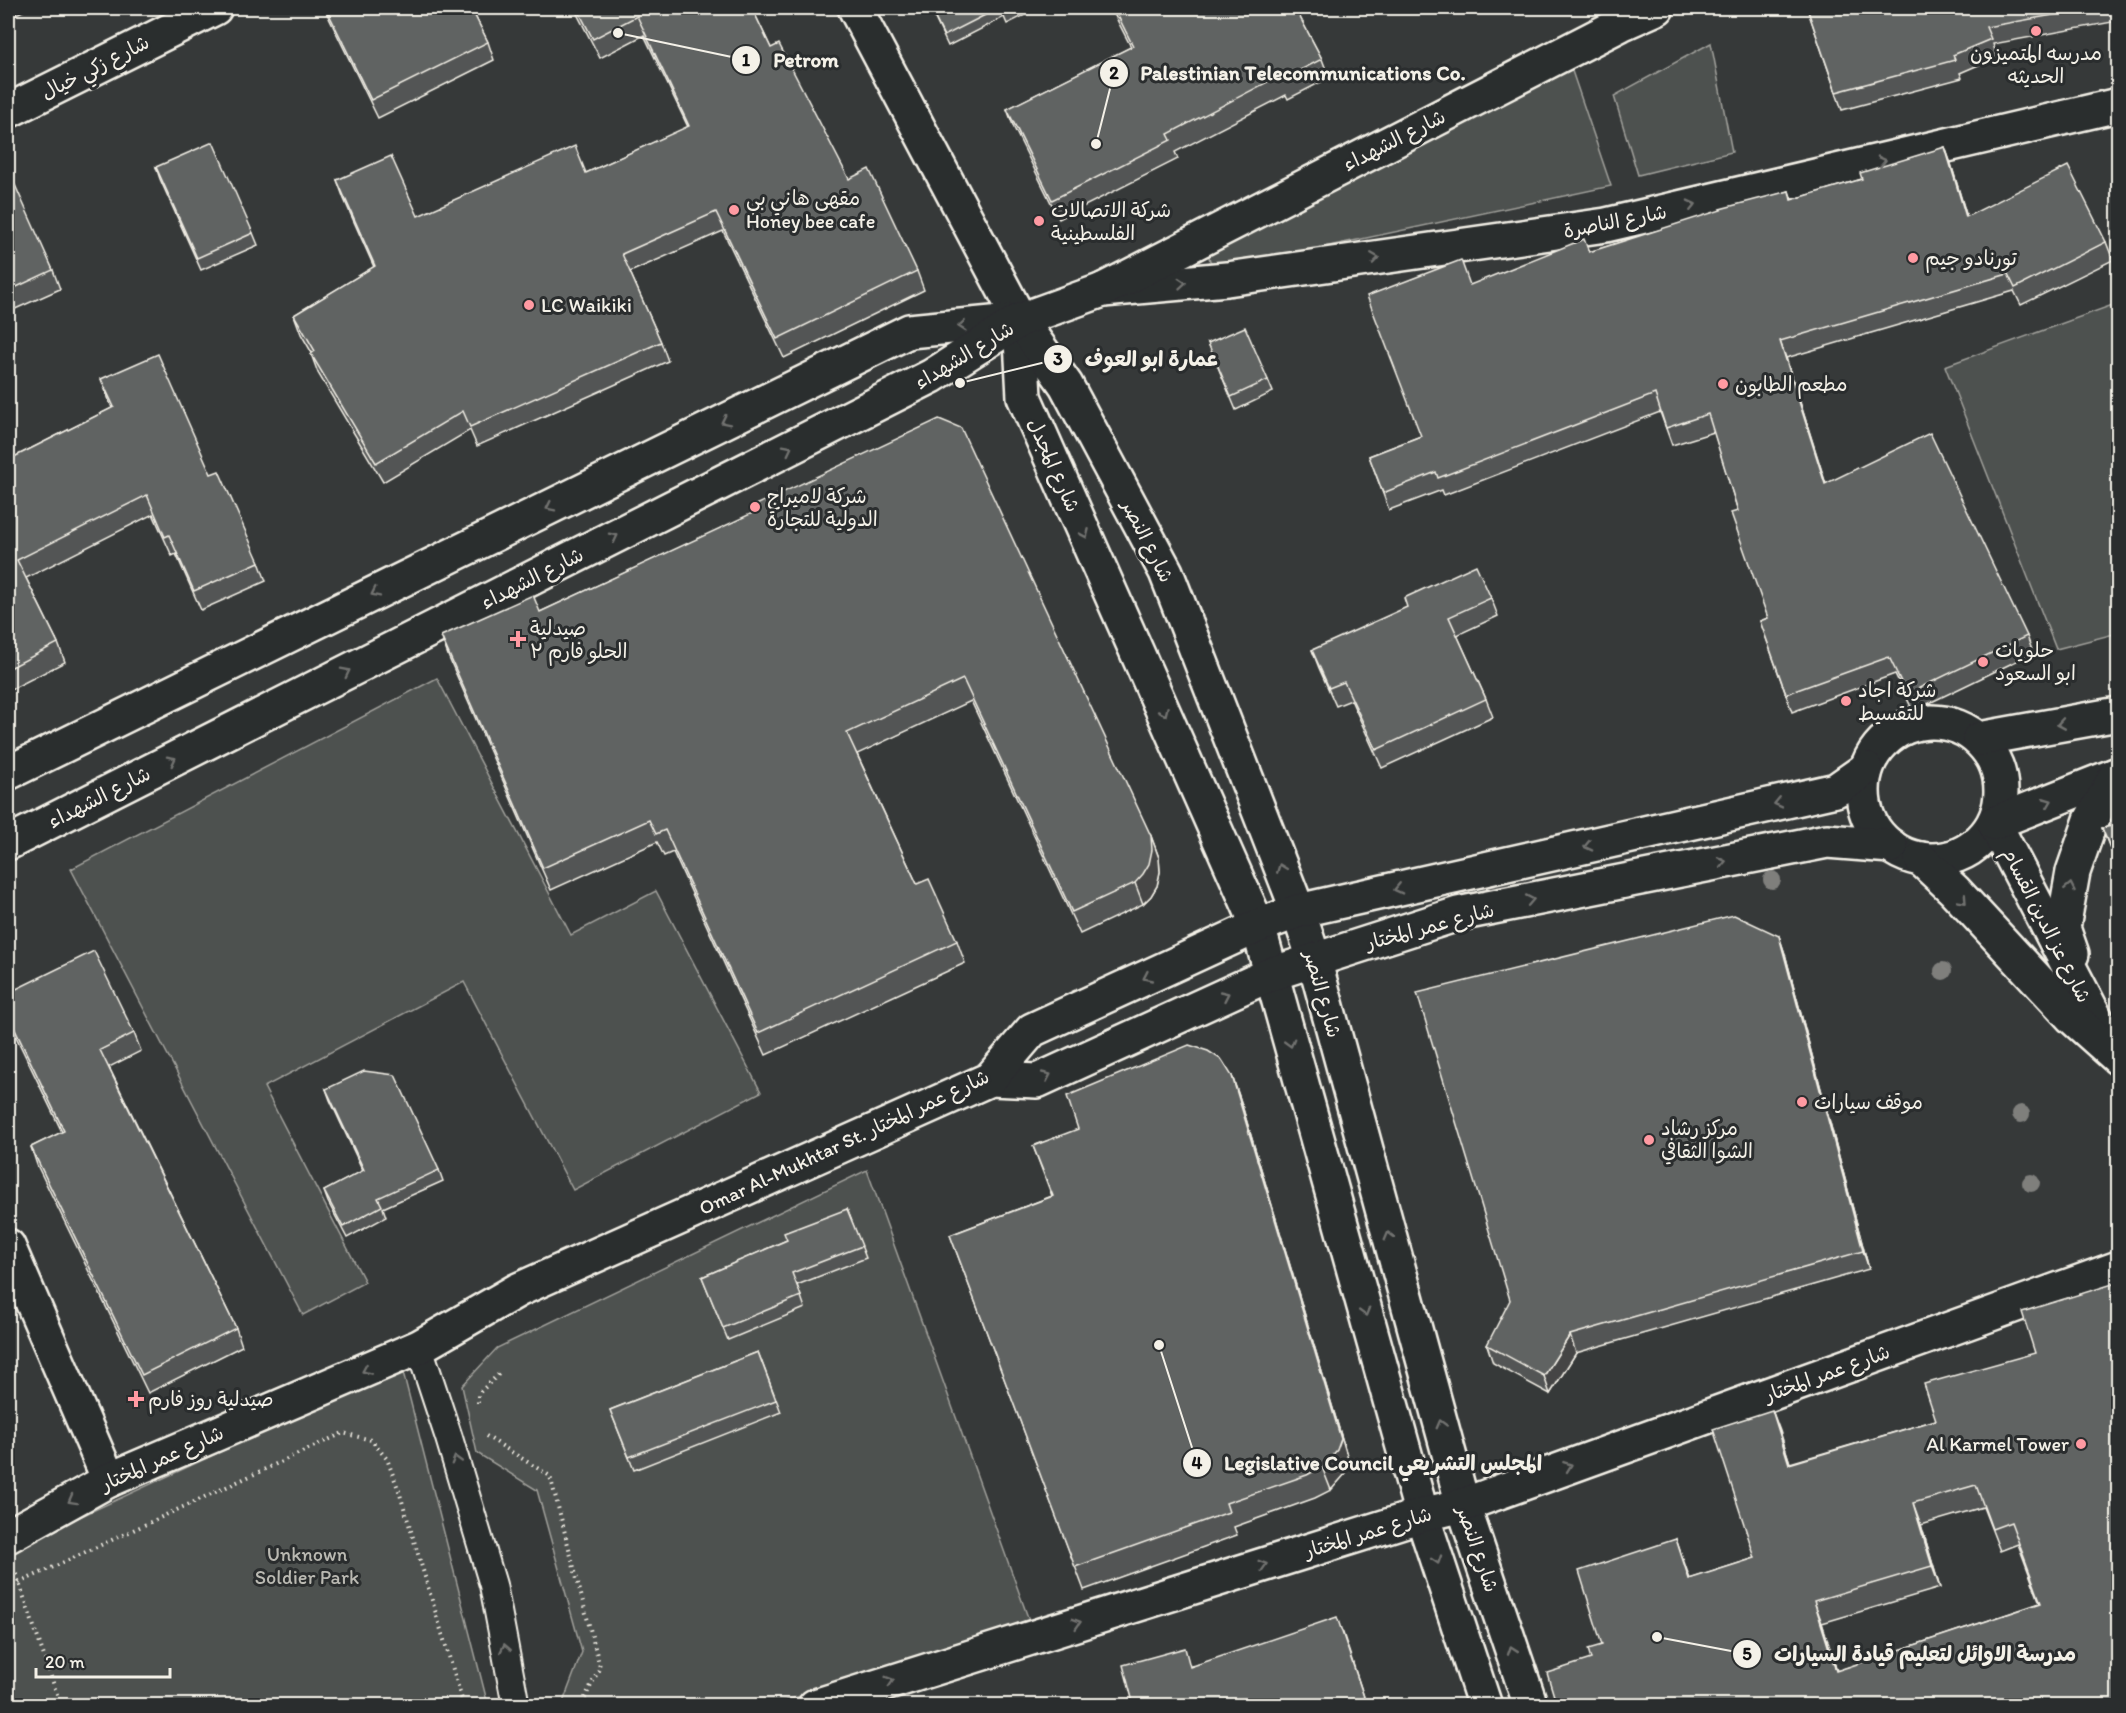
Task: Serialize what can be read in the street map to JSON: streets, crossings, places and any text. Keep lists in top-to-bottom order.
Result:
{
  "streets": {
    "main road": [
      "شارع زكي خيال",
      "شارع الشهداء",
      "شارع الناصرة",
      "شارع المجدل",
      "شارع النصر",
      "شارع عز الدين القسام",
      "شارع عمر المختار",
      "Omar Al-Mukhtar St. شارع عمر المختار"
    ]
  },
  "crossings": [
    ["شارع الشهداء", "شارع الناصرة"],
    ["شارع الشهداء", "شارع المجدل"],
    ["شارع الشهداء", "شارع النصر"],
    ["شارع المجدل", "شارع النصر"],
    ["شارع المجدل", "شارع عمر المختار"],
    ["شارع المجدل", "Omar Al-Mukhtar St. شارع عمر المختار"],
    ["شارع النصر", "شارع عمر المختار"],
    ["شارع عز الدين القسام", "شارع عمر المختار"],
    ["شارع عمر المختار", "Omar Al-Mukhtar St. شارع عمر المختار"]
  ],
  "one_way": ["شارع الناصرة", "شارع المجدل"],
  "parks": ["Unknown Soldier Park"],
  "places": {
    "other": [
      "مدرسه المتميزون الحديثه",
      "Petrom",
      "Palestinian Telecommunications Co.",
      "مقهى هاني بي Honey bee cafe",
      "شركة الاتصالات الفلسطينية",
      "تورنادو جيم",
      "LC Waikiki",
      "عمارة ابو العوف",
      "مطعم الطابون",
      "شركة لاميراج الدولية للتجارة",
      "حلويات ابو السعود",
      "شركة اجاد للتقسيط",
      "موقف سيارات",
      "مركز رشاد الشوا الثقافي",
      "Legislative Council المجلس التشريعي",
      "Al Karmel Tower",
      "مدرسة الاوائل لتعليم قيادة السيارات"
    ],
    "health": ["صيدلية الحلو فارم ٣", "صيدلية روز فارم"]
  },
  "scale_bar": "20 m"
}
